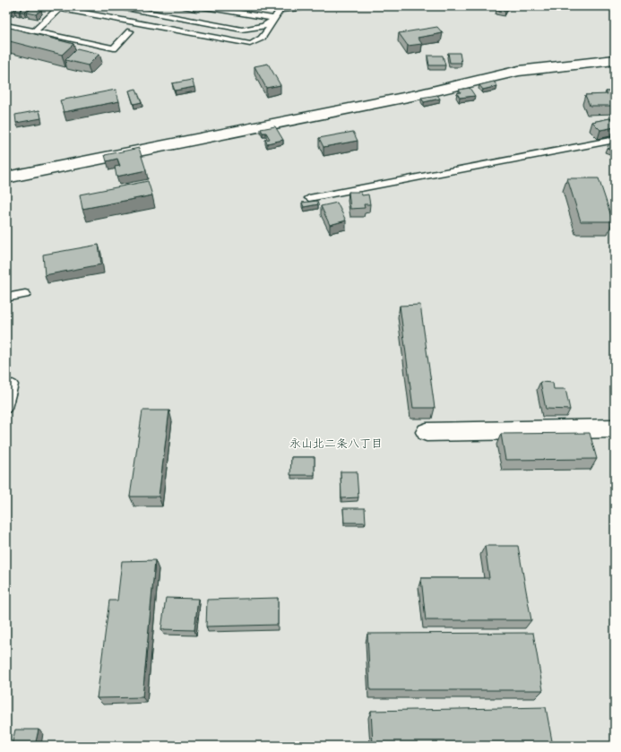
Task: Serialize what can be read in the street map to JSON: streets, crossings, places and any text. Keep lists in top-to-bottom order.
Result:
{
  "districts": ["永山北二条八丁目"]
}
